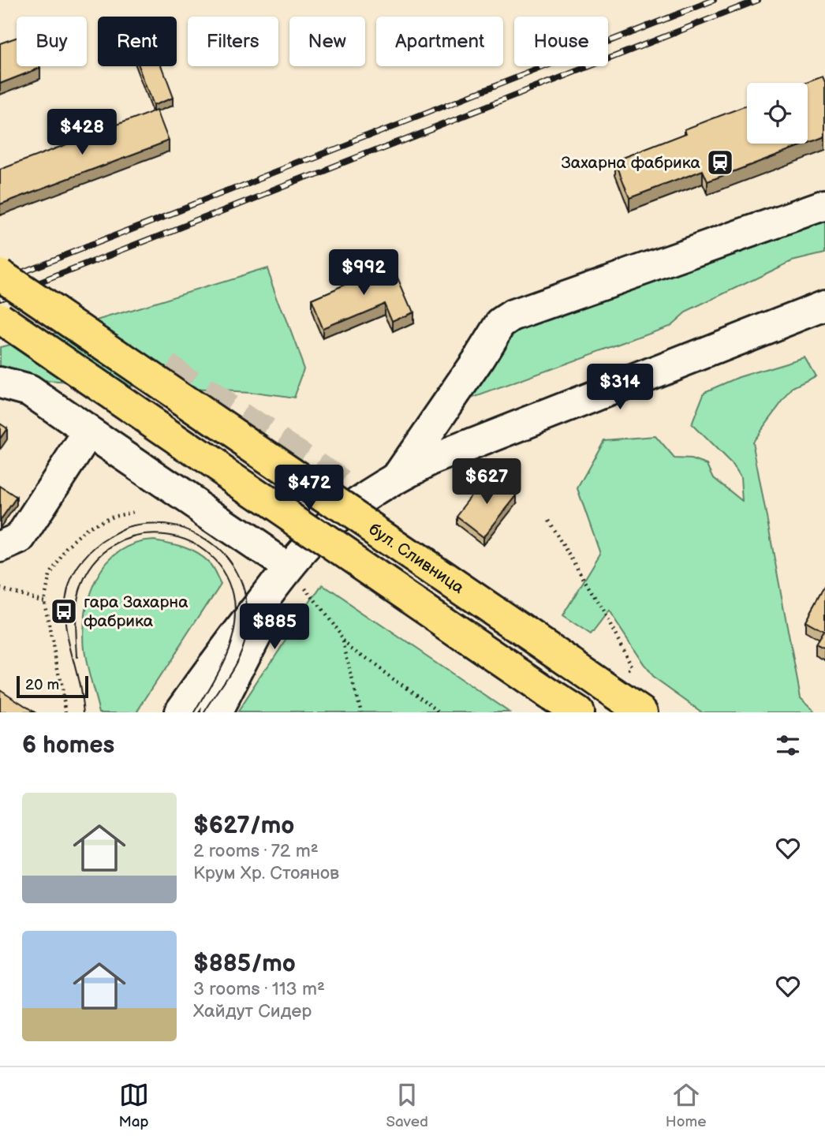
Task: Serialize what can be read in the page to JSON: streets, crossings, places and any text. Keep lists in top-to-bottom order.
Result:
{
  "streets": {
    "main road": ["бул. Сливница"]
  },
  "places": {
    "station": ["Захарна фабрика"],
    "bus stop": ["гара Захарна фабрика"]
  },
  "scale_bar": "20 m",
  "page": {
    "chip": [
      "Buy",
      "Rent",
      "Filters",
      "New",
      "Apartment",
      "House"
    ],
    "price": [
      "$428",
      "$992",
      "$314",
      "$627",
      "$472",
      "$885"
    ],
    "scale": "20 m",
    "heading": "6 homes",
    "list": [
      {
        "name": "$627/mo",
        "note": "2 rooms · 72 m² · Крум Хр. Стоянов"
      },
      {
        "name": "$885/mo",
        "note": "3 rooms · 113 m² · Хайдут Сидер"
      }
    ],
    "tabs": ["Map", "Saved", "Home"]
  }
}
